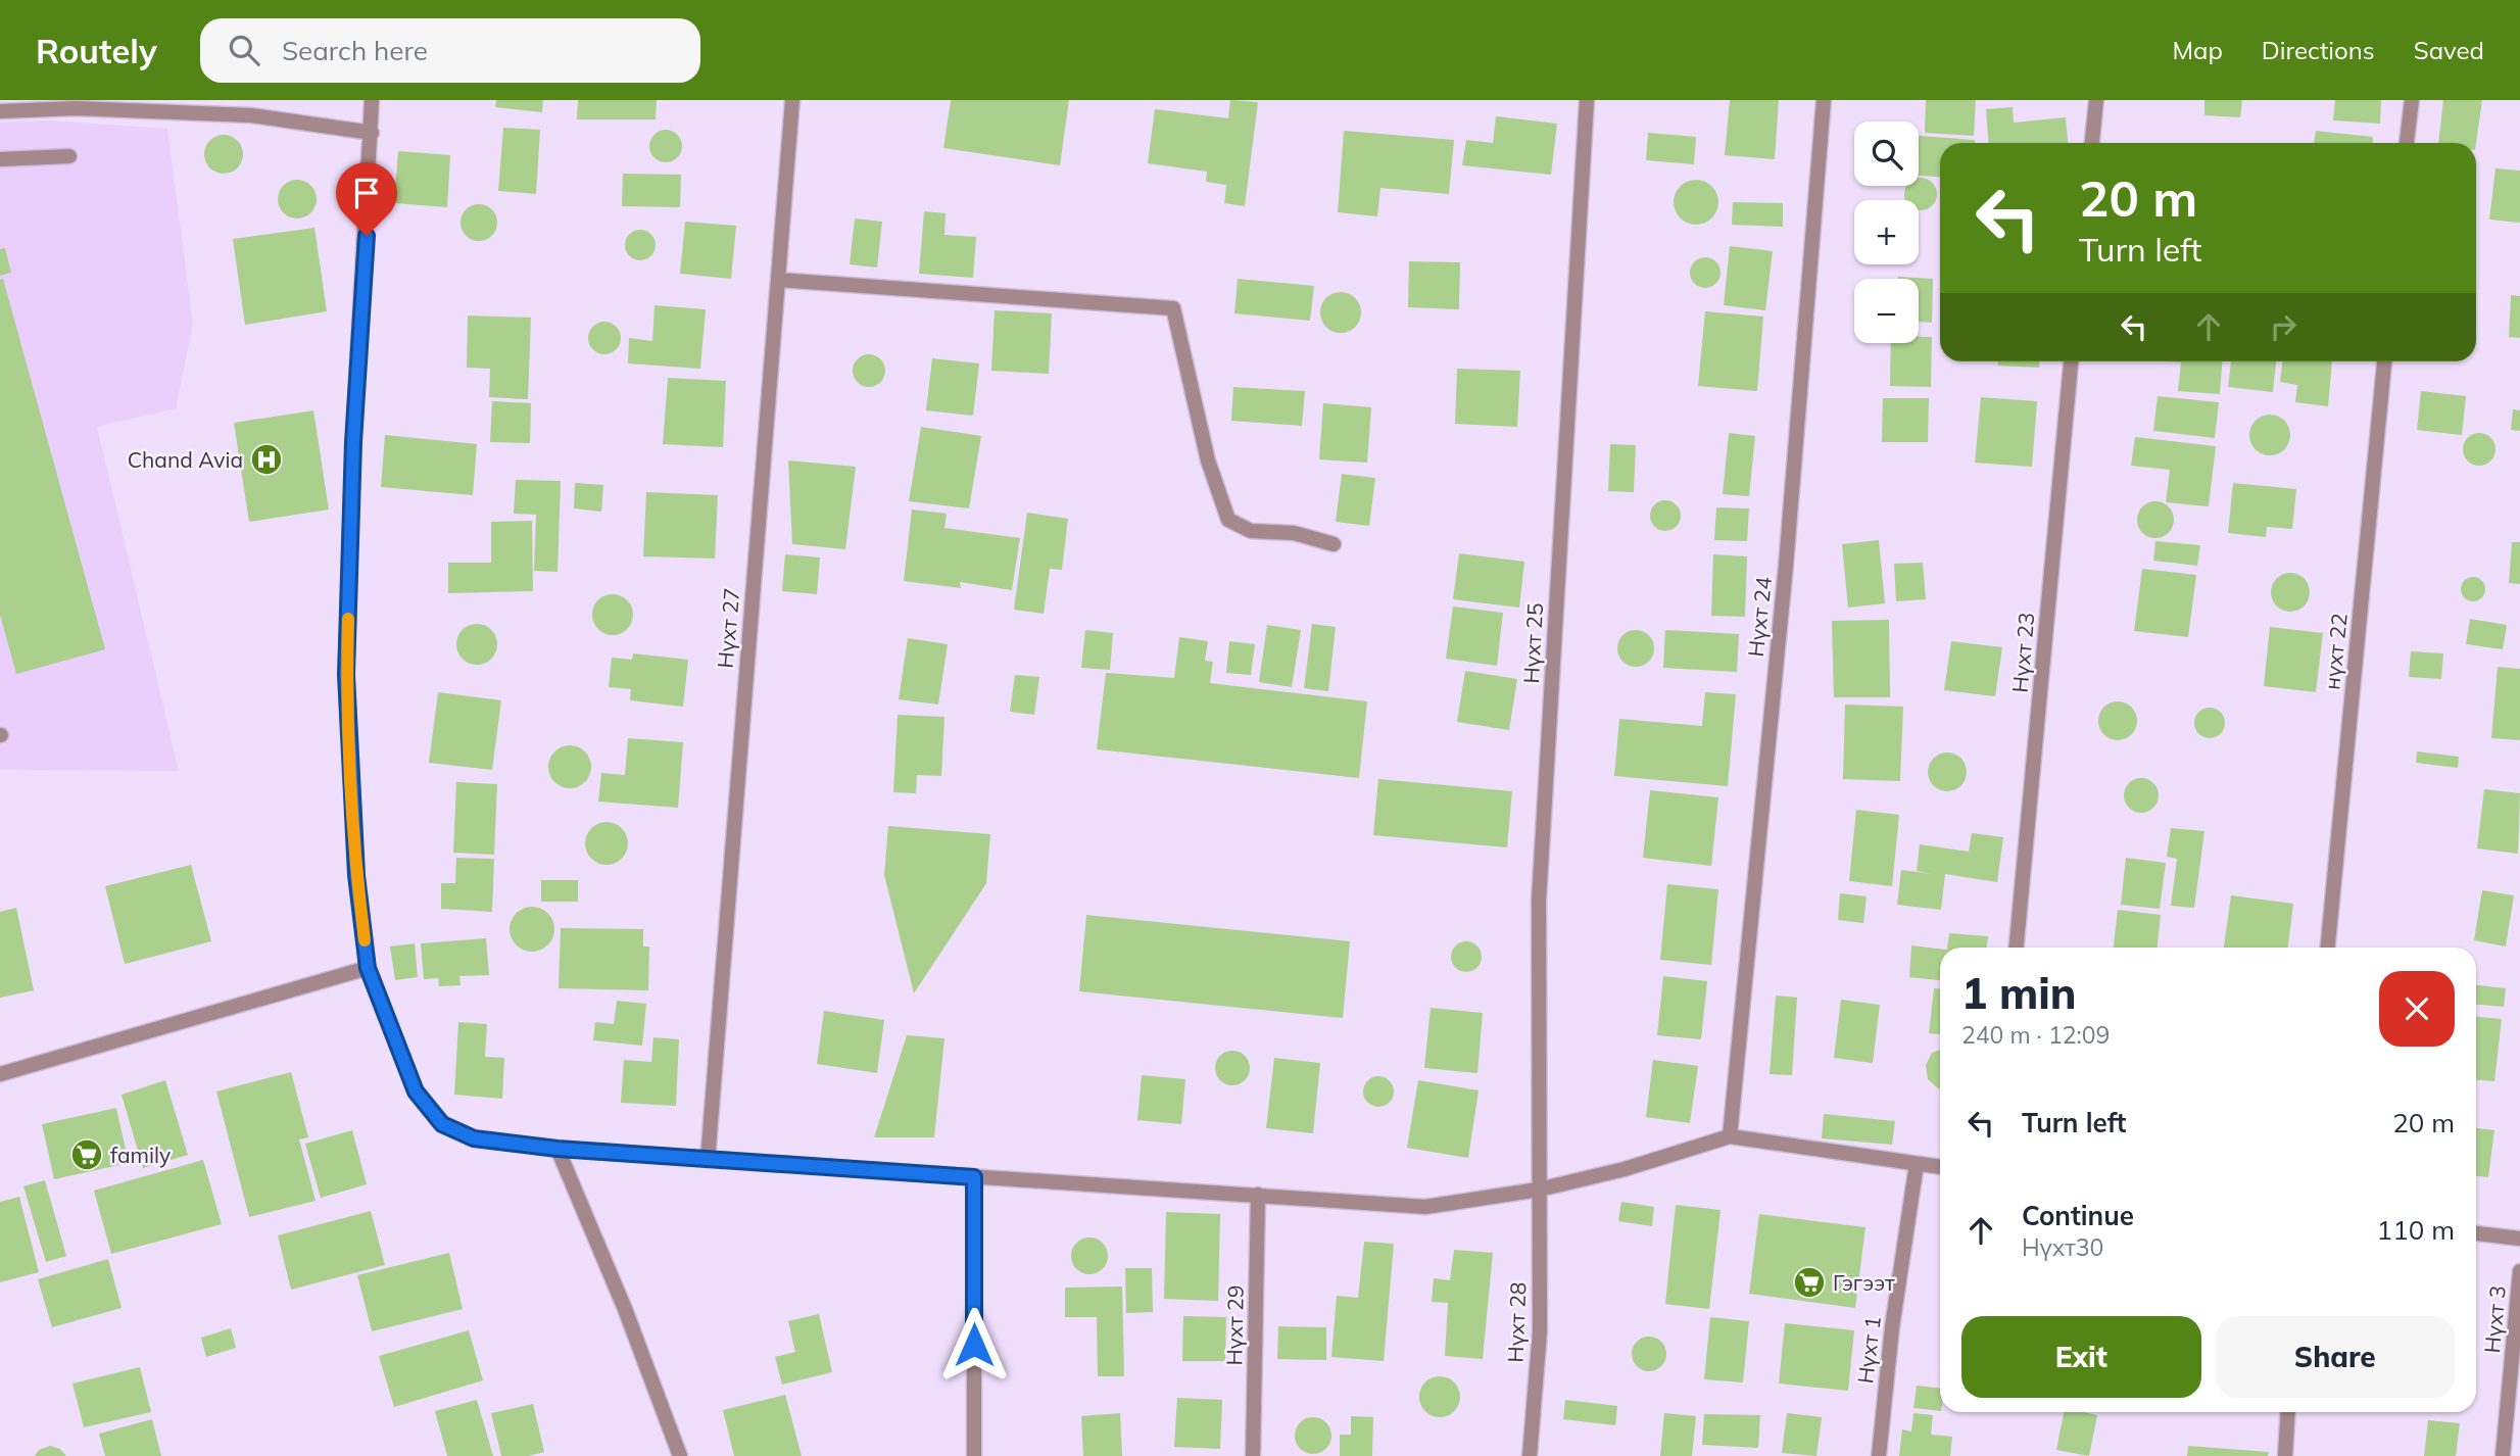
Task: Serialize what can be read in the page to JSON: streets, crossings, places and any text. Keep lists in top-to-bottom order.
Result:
{
  "streets": {
    "street": [
      "Нүхт 24",
      "Нүхт 27",
      "Нүхт 25",
      "нүхт 22",
      "Нүхт 23",
      "Нүхт 3",
      "Нүхт 28",
      "Нүхт 29",
      "Нүхт 1"
    ]
  },
  "crossings": [
    ["Нүхт 25", "Нүхт 28"]
  ],
  "places": {
    "hospital": ["Chand Avia"],
    "supermarket": ["family", "Гэгээт"]
  },
  "page": {
    "header": "Routely",
    "search": "Search here",
    "nav": ["Map", "Directions", "Saved"],
    "map_buttons": ["+", "−"],
    "turn": ["20 m", "Turn left"],
    "heading": ["1 min", "240 m · 12:09"],
    "list": [
      {
        "name": "Turn left",
        "value": "20 m"
      },
      {
        "name": "Continue",
        "note": "Нүхт30",
        "value": "110 m"
      }
    ],
    "buttons": ["Exit", "Share"]
  }
}
